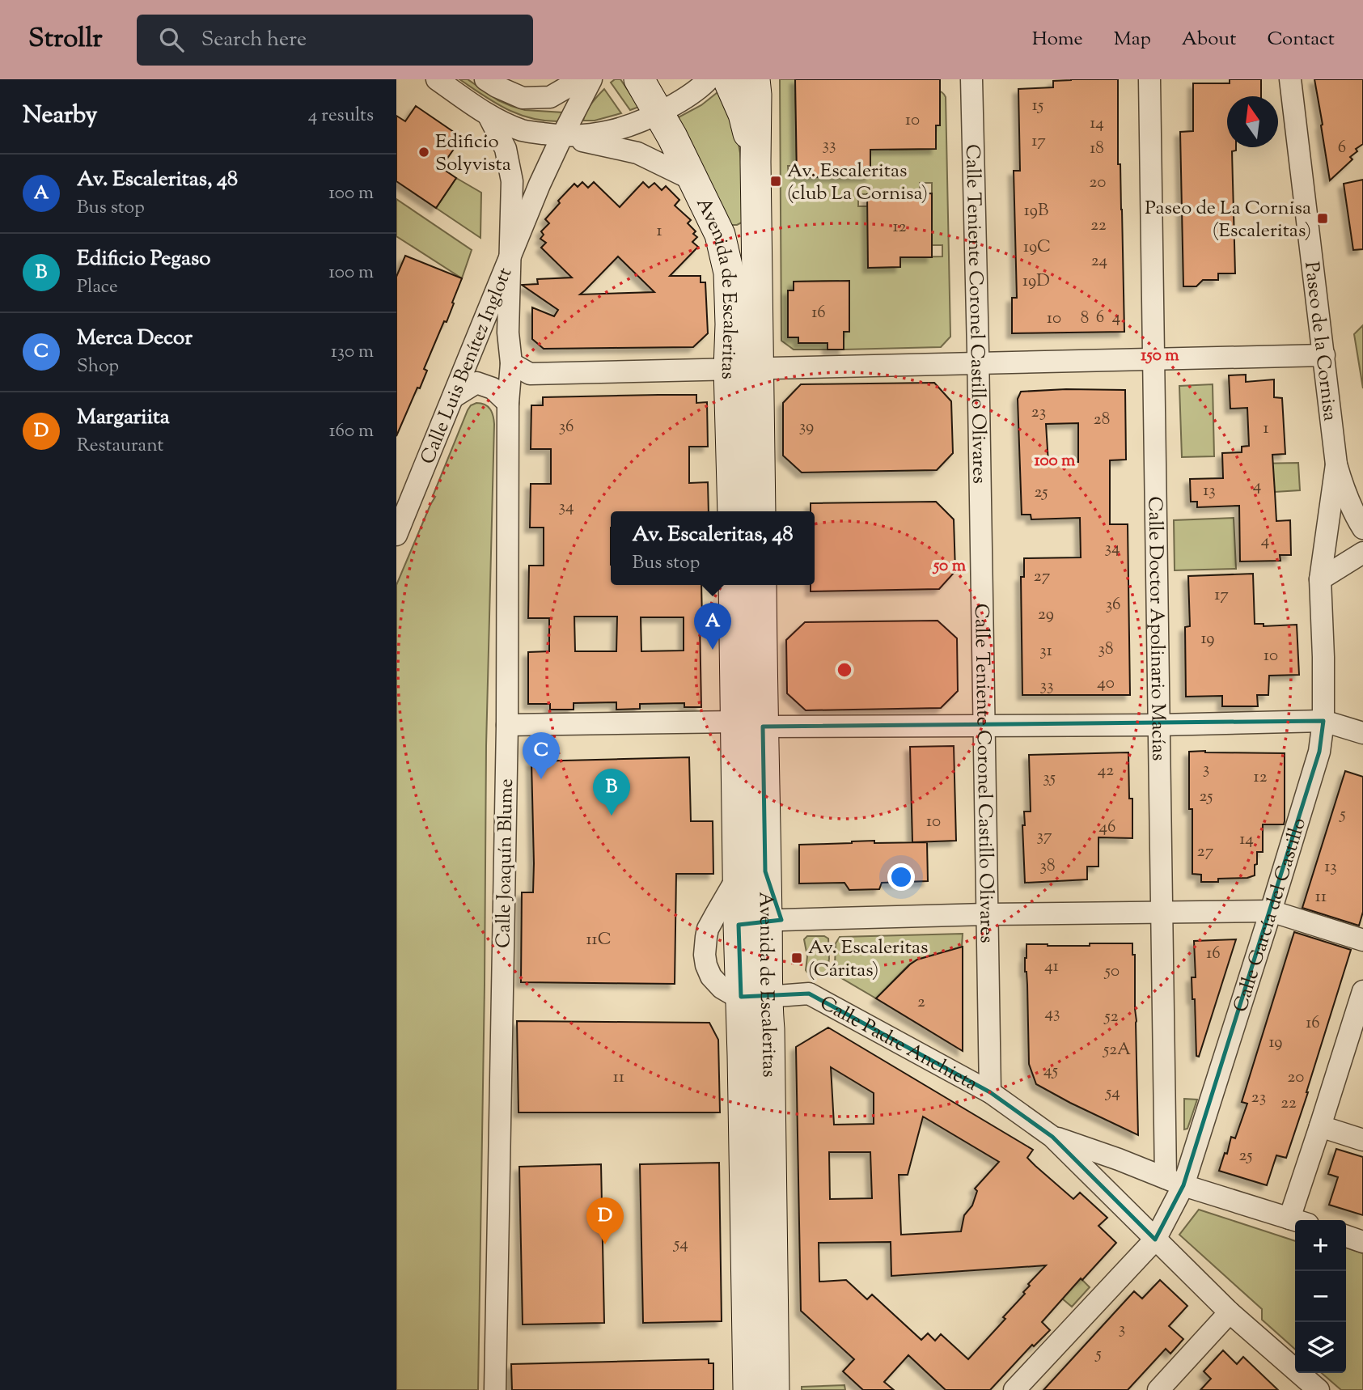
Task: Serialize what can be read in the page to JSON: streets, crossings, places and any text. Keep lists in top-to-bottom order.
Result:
{
  "streets": {
    "street": [
      "Avenida de Escaleritas",
      "Calle Teniente Coronel Castillo Olivares",
      "Paseo de la Cornisa",
      "Calle Luis Benítez Inglott",
      "Calle Doctor Apolinario Macías",
      "Calle Joaquín Blume",
      "Calle García del Castillo",
      "Calle Padre Anchieta"
    ]
  },
  "crossings": [
    ["Avenida de Escaleritas", "Calle Padre Anchieta"],
    ["Calle Teniente Coronel Castillo Olivares", "Calle Padre Anchieta"],
    ["Paseo de la Cornisa", "Calle García del Castillo"],
    ["Calle Doctor Apolinario Macías", "Calle García del Castillo"]
  ],
  "places": {
    "other": ["Edificio Solyvista"],
    "transit": ["Av. Escaleritas (club La Cornisa)", "Paseo de La Cornisa (Escaleritas)", "Av. Escaleritas (Cáritas)"]
  },
  "house_numbers": [
    "15",
    "10",
    "14",
    "17",
    "33",
    "6",
    "18",
    "20",
    "19B",
    "22",
    "12",
    "1",
    "19C",
    "24",
    "19D",
    "16",
    "6",
    "4",
    "10",
    "8",
    "23",
    "28",
    "36",
    "39",
    "1",
    "4",
    "13",
    "25",
    "34",
    "4",
    "34",
    "27",
    "17",
    "36",
    "29",
    "19",
    "38",
    "31",
    "10",
    "40",
    "33",
    "3",
    "42",
    "12",
    "35",
    "25",
    "5",
    "10",
    "46",
    "37",
    "14",
    "27",
    "38",
    "13",
    "11",
    "11C",
    "16",
    "41",
    "50",
    "2",
    "43",
    "52",
    "16",
    "19",
    "52A",
    "45",
    "11",
    "20",
    "54",
    "23",
    "22",
    "25",
    "54",
    "3",
    "5"
  ],
  "north": "top",
  "page": {
    "header": "Strollr",
    "search": "Search here",
    "nav": [
      "Home",
      "Map",
      "About",
      "Contact"
    ],
    "heading": ["Nearby", "4 results"],
    "list": [
      {
        "mark": "A",
        "name": "Av. Escaleritas, 48",
        "note": "Bus stop",
        "value": "100 m"
      },
      {
        "mark": "B",
        "name": "Edificio Pegaso",
        "note": "Place",
        "value": "100 m"
      },
      {
        "mark": "C",
        "name": "Merca Decor",
        "note": "Shop",
        "value": "130 m"
      },
      {
        "mark": "D",
        "name": "Margariita",
        "note": "Restaurant",
        "value": "160 m"
      }
    ],
    "popup": ["Av. Escaleritas, 48", "Bus stop"],
    "pins": [
      "A",
      "C",
      "B",
      "D"
    ],
    "map_buttons": ["+", "−"]
  },
  "rings": ["150 m", "100 m", "50 m"]
}
